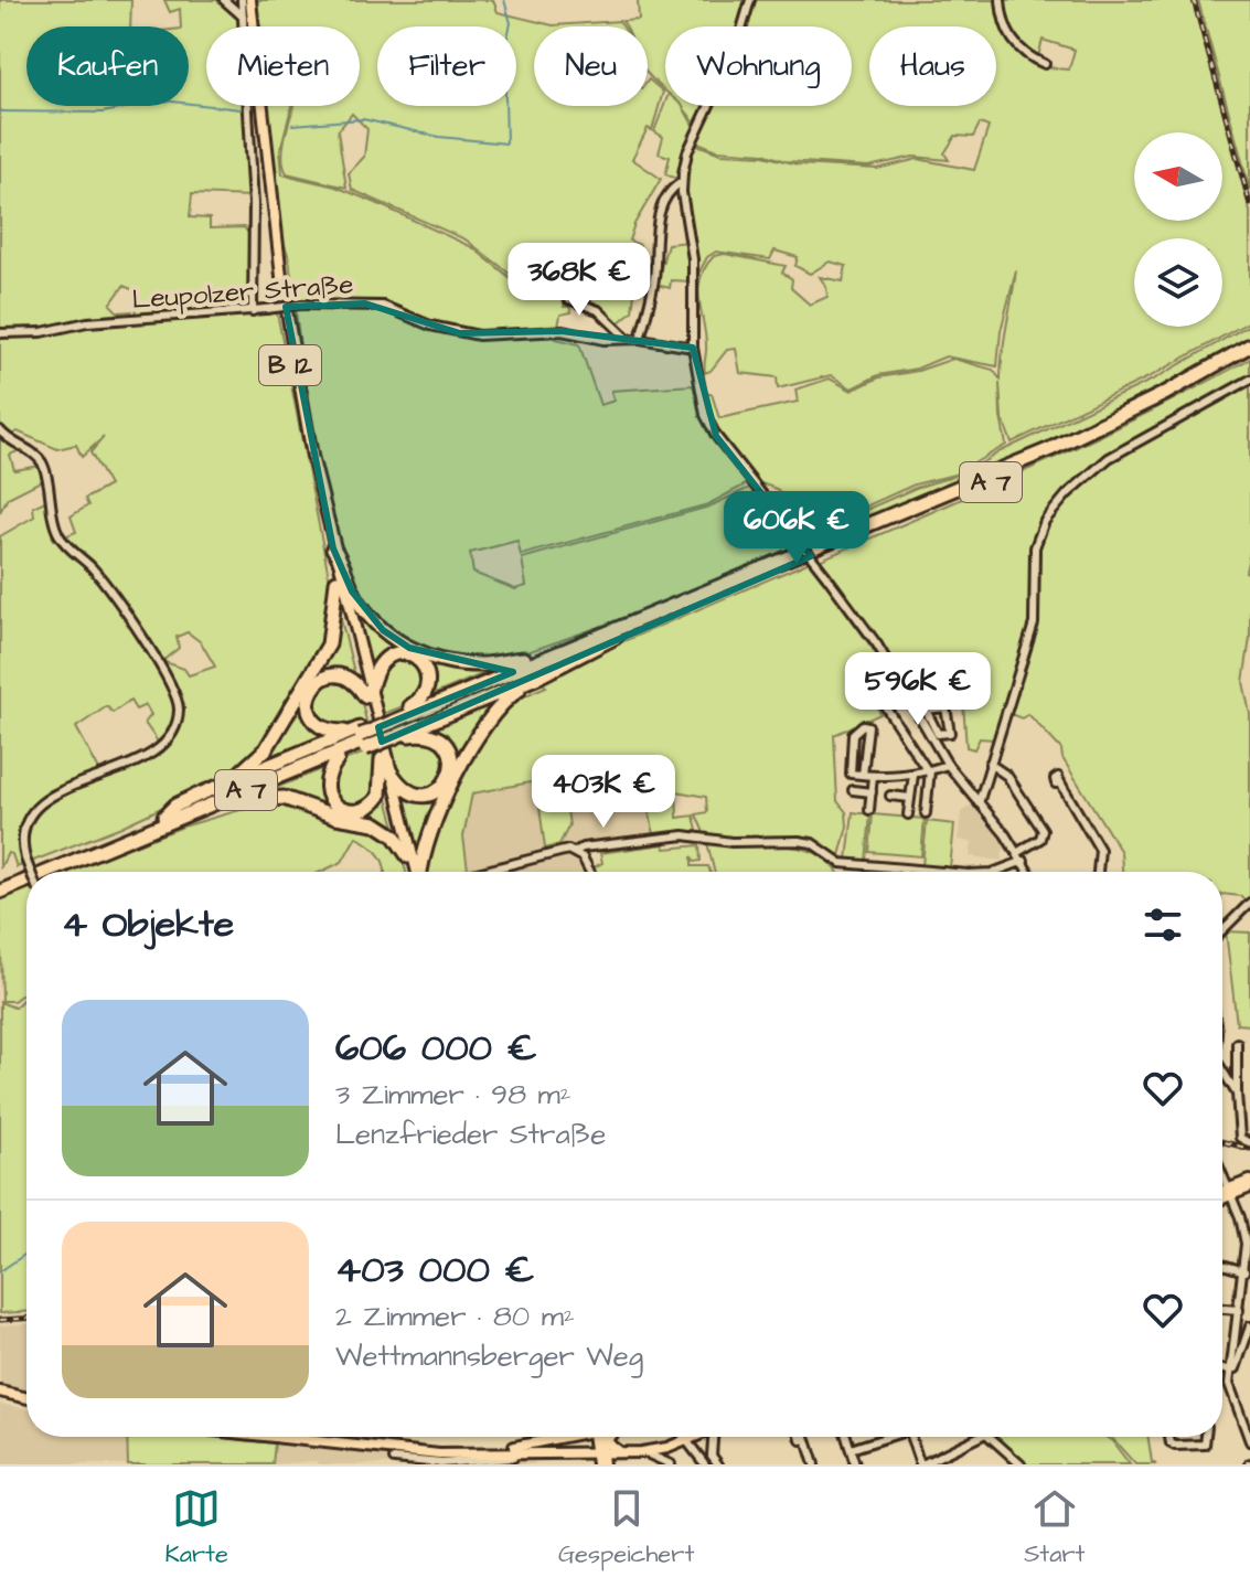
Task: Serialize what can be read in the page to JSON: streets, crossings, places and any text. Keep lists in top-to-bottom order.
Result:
{
  "streets": {
    "highway": ["A 7"],
    "main road": ["B 12"],
    "street": ["Leupolzer Straße"]
  },
  "crossings": [
    ["B 12", "A 7"]
  ],
  "north": "left",
  "page": {
    "chip": [
      "Kaufen",
      "Mieten",
      "Filter",
      "Neu",
      "Wohnung",
      "Haus"
    ],
    "price": [
      "368K €",
      "606K €",
      "596K €",
      "403K €"
    ],
    "heading": "4 Objekte",
    "list": [
      {
        "name": "606 000 €",
        "note": "3 Zimmer · 98 m² · Lenzfrieder Straße"
      },
      {
        "name": "403 000 €",
        "note": "2 Zimmer · 80 m² · Wettmannsberger Weg"
      }
    ],
    "tabs": ["Karte", "Gespeichert", "Start"]
  }
}
